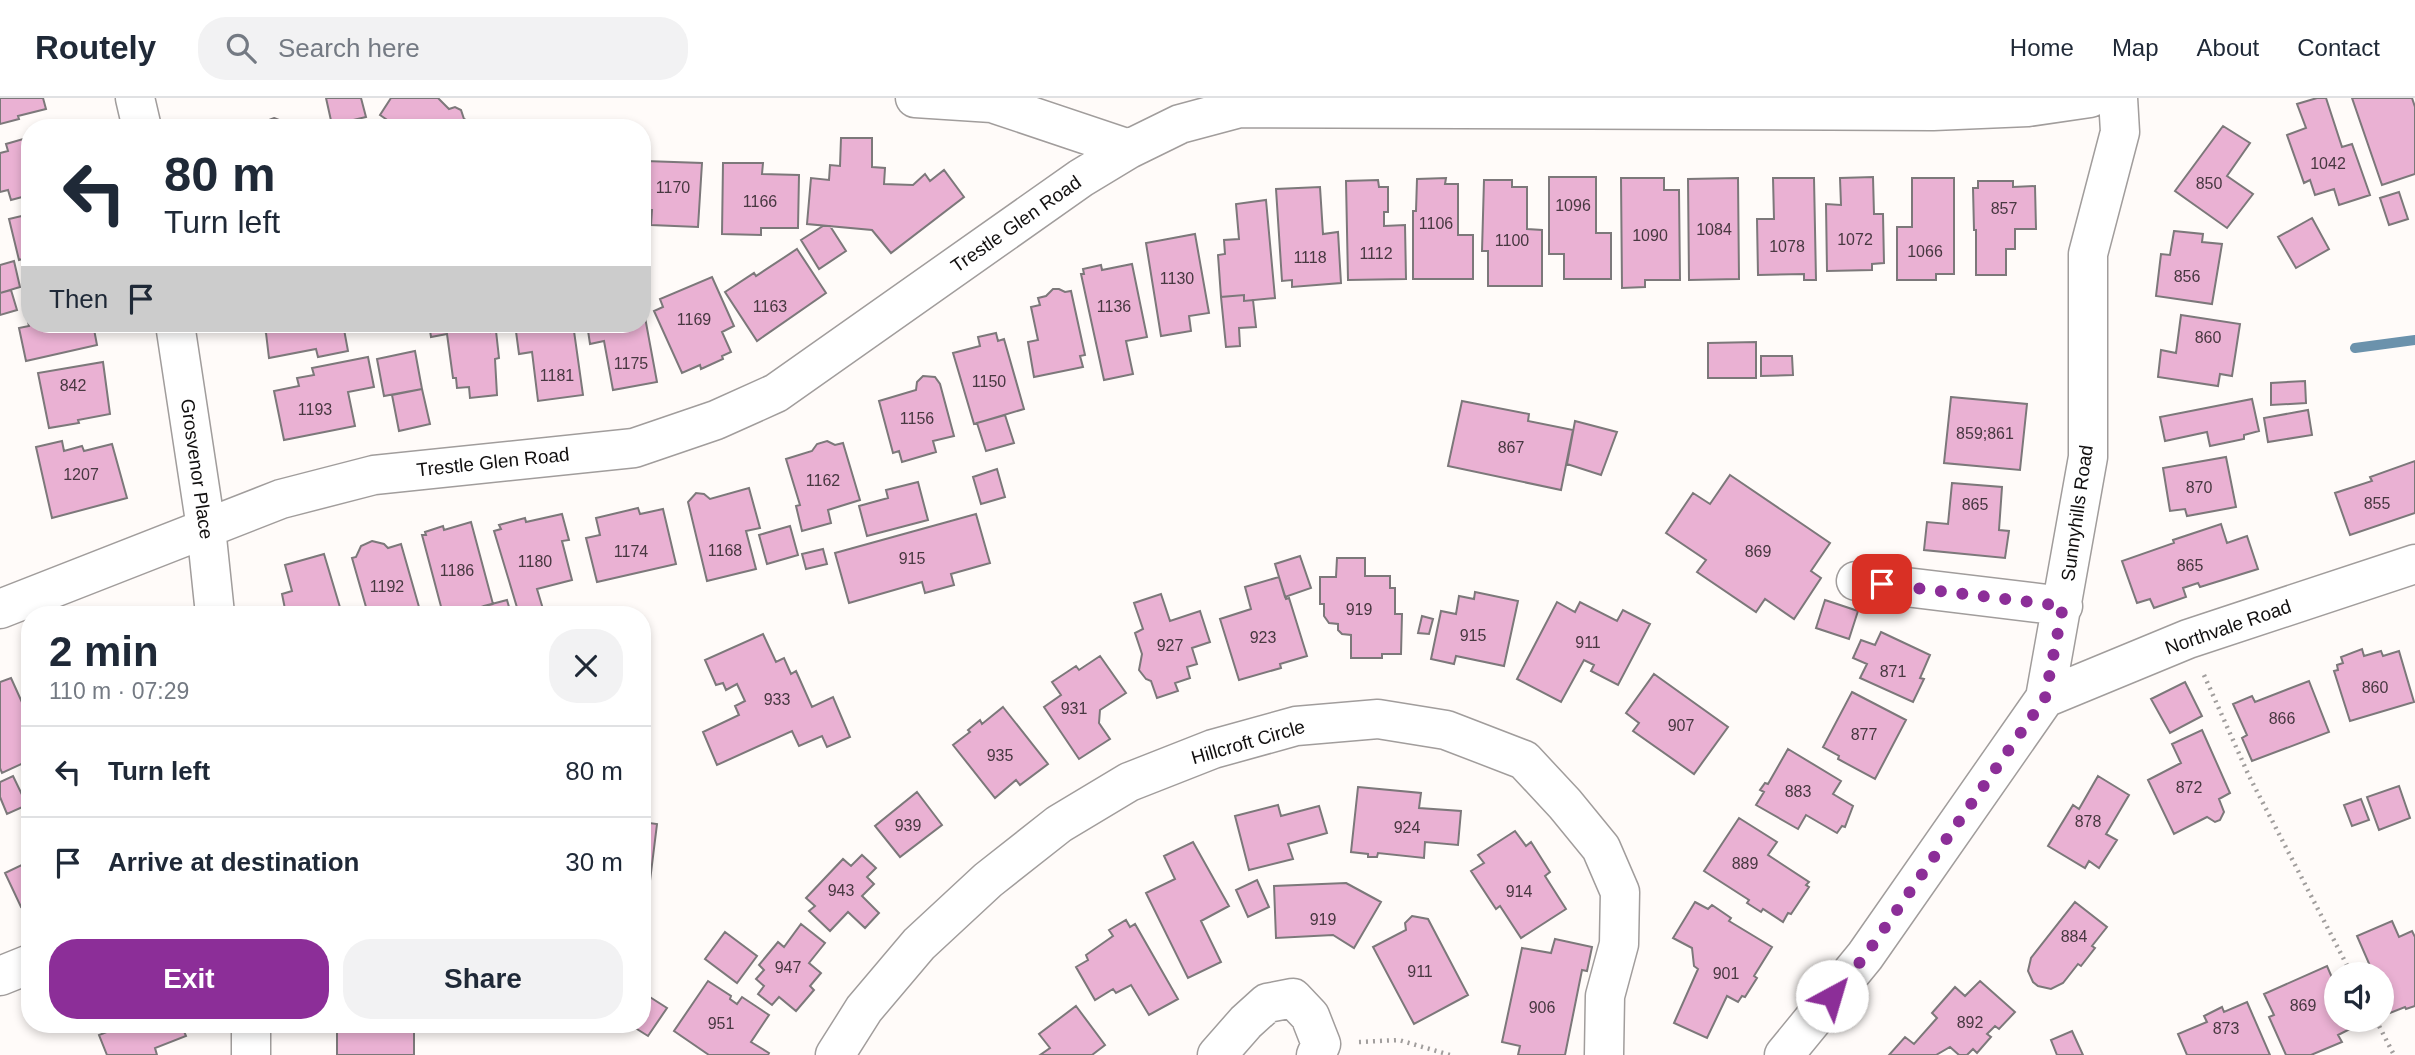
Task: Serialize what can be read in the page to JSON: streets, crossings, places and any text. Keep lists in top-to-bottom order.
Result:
{
  "streets": {
    "street": [
      "Trestle Glen Road",
      "Grosvenor Place",
      "Sunnyhills Road",
      "Northvale Road",
      "Hillcroft Circle"
    ]
  },
  "crossings": [
    ["Trestle Glen Road", "Grosvenor Place"],
    ["Sunnyhills Road", "Northvale Road"]
  ],
  "house_numbers": [
    "1042",
    "850",
    "1170",
    "1166",
    "1096",
    "857",
    "1106",
    "1084",
    "1090",
    "1072",
    "1100",
    "1078",
    "1066",
    "1112",
    "1118",
    "856",
    "1130",
    "1163",
    "1136",
    "1169",
    "860",
    "1175",
    "1181",
    "1150",
    "842",
    "1193",
    "1156",
    "859;861",
    "867",
    "1207",
    "1162",
    "870",
    "855",
    "865",
    "1168",
    "1174",
    "869",
    "915",
    "1180",
    "865",
    "1186",
    "1192",
    "919",
    "915",
    "923",
    "911",
    "927",
    "871",
    "860",
    "933",
    "931",
    "866",
    "907",
    "877",
    "935",
    "872",
    "883",
    "878",
    "939",
    "924",
    "889",
    "943",
    "914",
    "919",
    "884",
    "947",
    "911",
    "901",
    "869",
    "906",
    "892",
    "951",
    "873"
  ],
  "page": {
    "header": "Routely",
    "search": "Search here",
    "nav": [
      "Home",
      "Map",
      "About",
      "Contact"
    ],
    "turn": ["80 m", "Turn left"],
    "then": "Then",
    "heading": ["2 min", "110 m · 07:29"],
    "list": [
      {
        "name": "Turn left",
        "value": "80 m"
      },
      {
        "name": "Arrive at destination",
        "value": "30 m"
      }
    ],
    "buttons": ["Exit", "Share"]
  }
}
